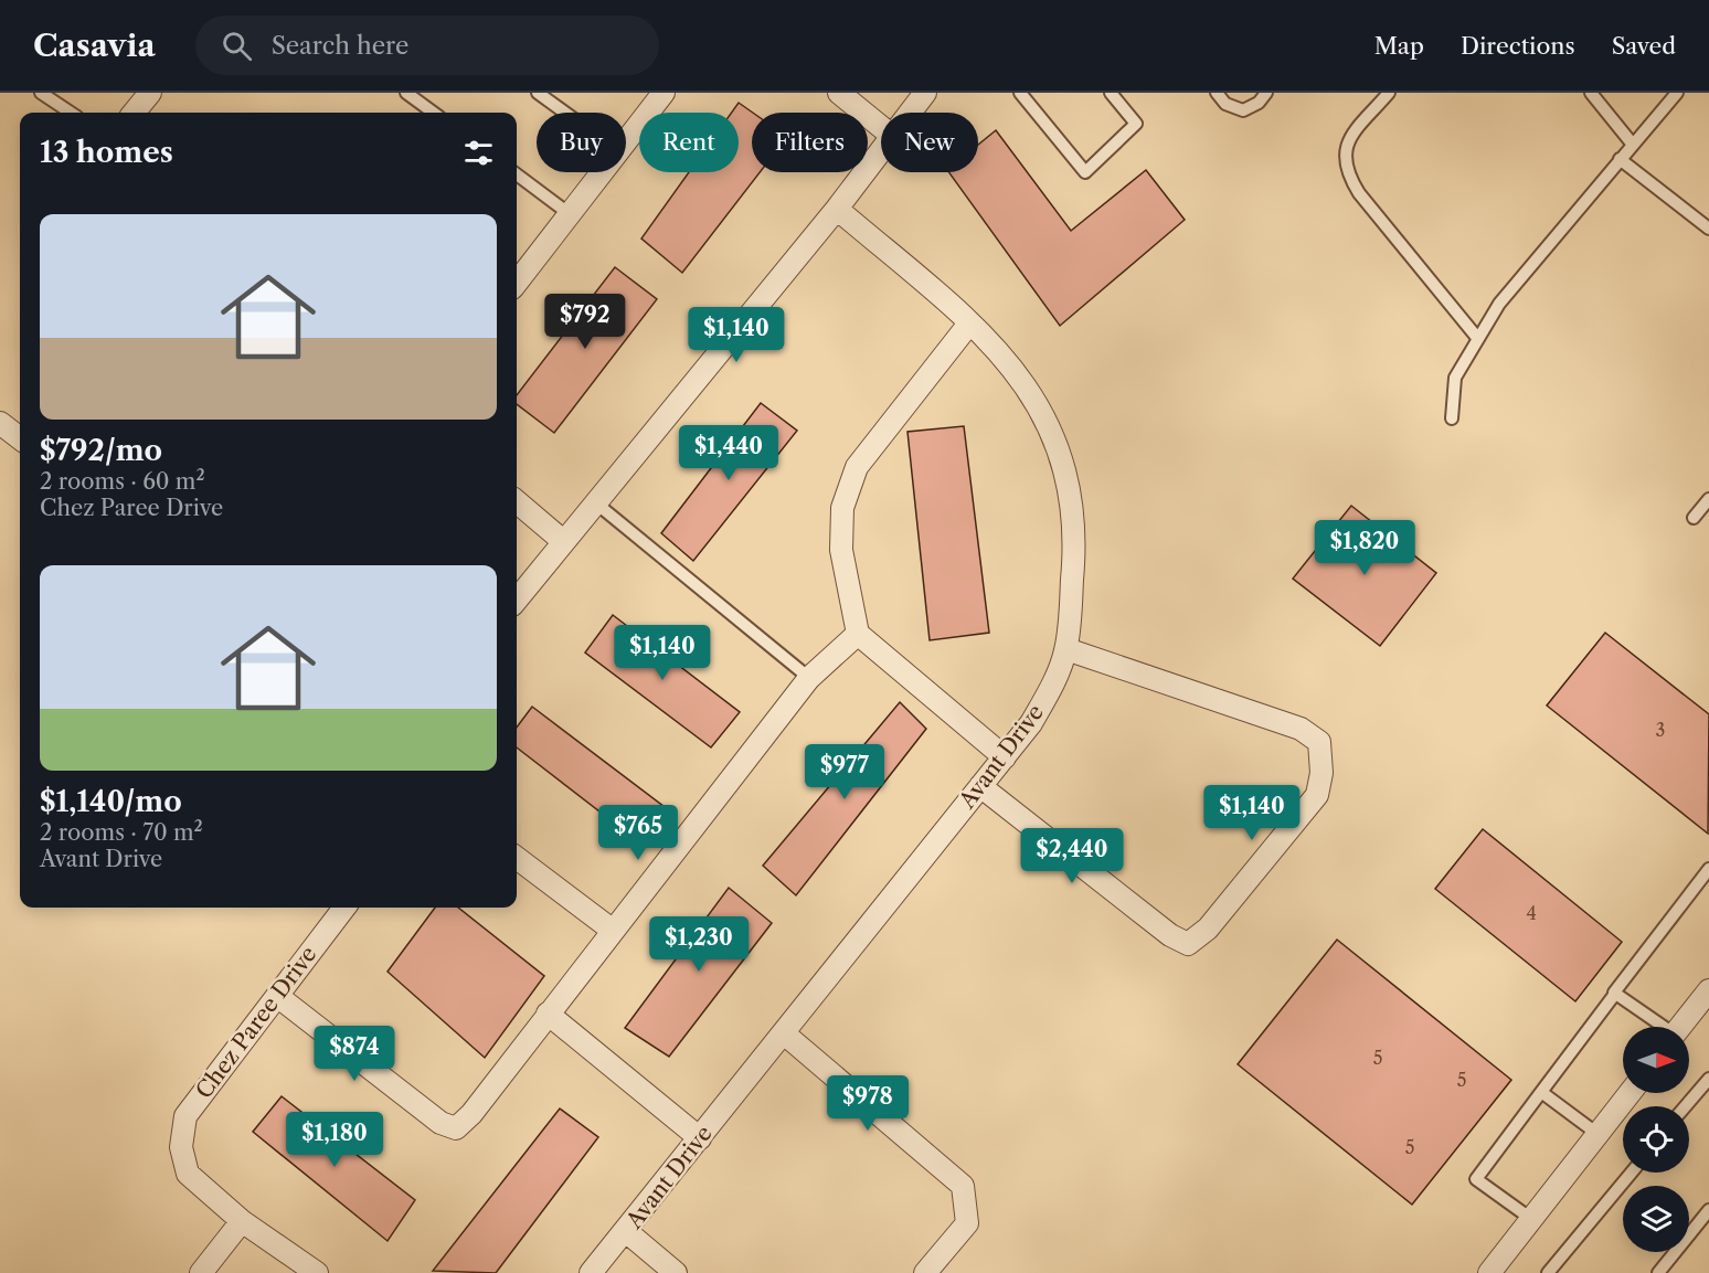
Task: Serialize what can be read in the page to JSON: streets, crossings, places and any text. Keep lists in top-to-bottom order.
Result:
{
  "streets": {
    "street": ["Avant Drive", "Chez Paree Drive"]
  },
  "house_numbers": [
    "3",
    "4",
    "5",
    "5",
    "5"
  ],
  "north": "right",
  "page": {
    "header": "Casavia",
    "search": "Search here",
    "nav": ["Map", "Directions", "Saved"],
    "chip": [
      "Buy",
      "Rent",
      "Filters",
      "New"
    ],
    "heading": "13 homes",
    "list": [
      {
        "name": "$792/mo",
        "note": "2 rooms · 60 m² · Chez Paree Drive"
      },
      {
        "name": "$1,140/mo",
        "note": "2 rooms · 70 m² · Avant Drive"
      }
    ],
    "price": [
      "$792",
      "$1,140",
      "$1,440",
      "$1,820",
      "$1,140",
      "$977",
      "$1,140",
      "$765",
      "$2,440",
      "$1,230",
      "$874",
      "$978",
      "$1,180"
    ]
  }
}
